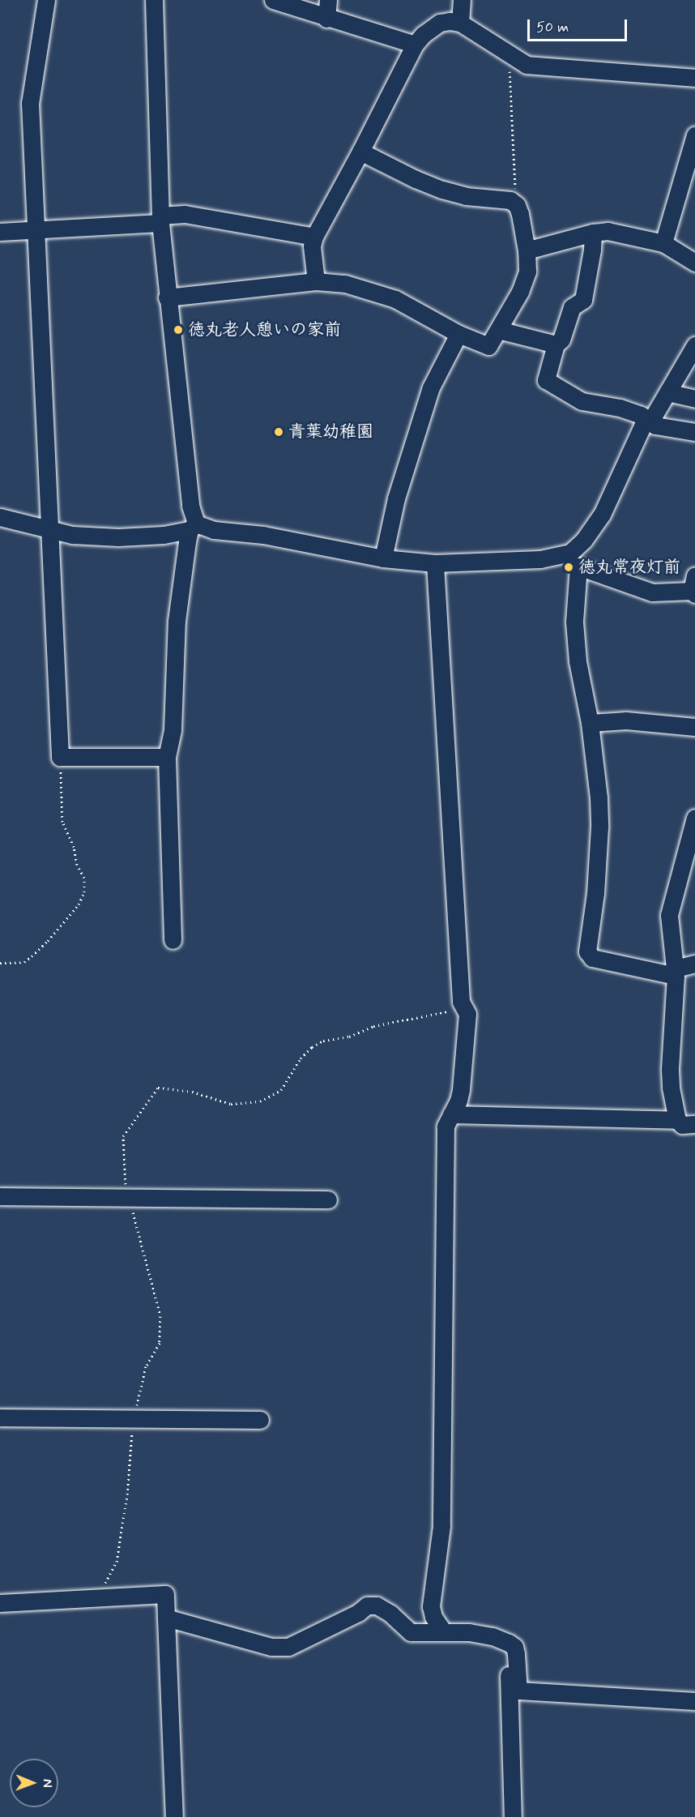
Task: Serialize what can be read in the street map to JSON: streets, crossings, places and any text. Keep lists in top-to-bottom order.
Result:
{
  "places": ["徳丸老人憩いの家前", "青葉幼稚園", "徳丸常夜灯前"],
  "scale_bar": "50 m",
  "north": "right"
}
